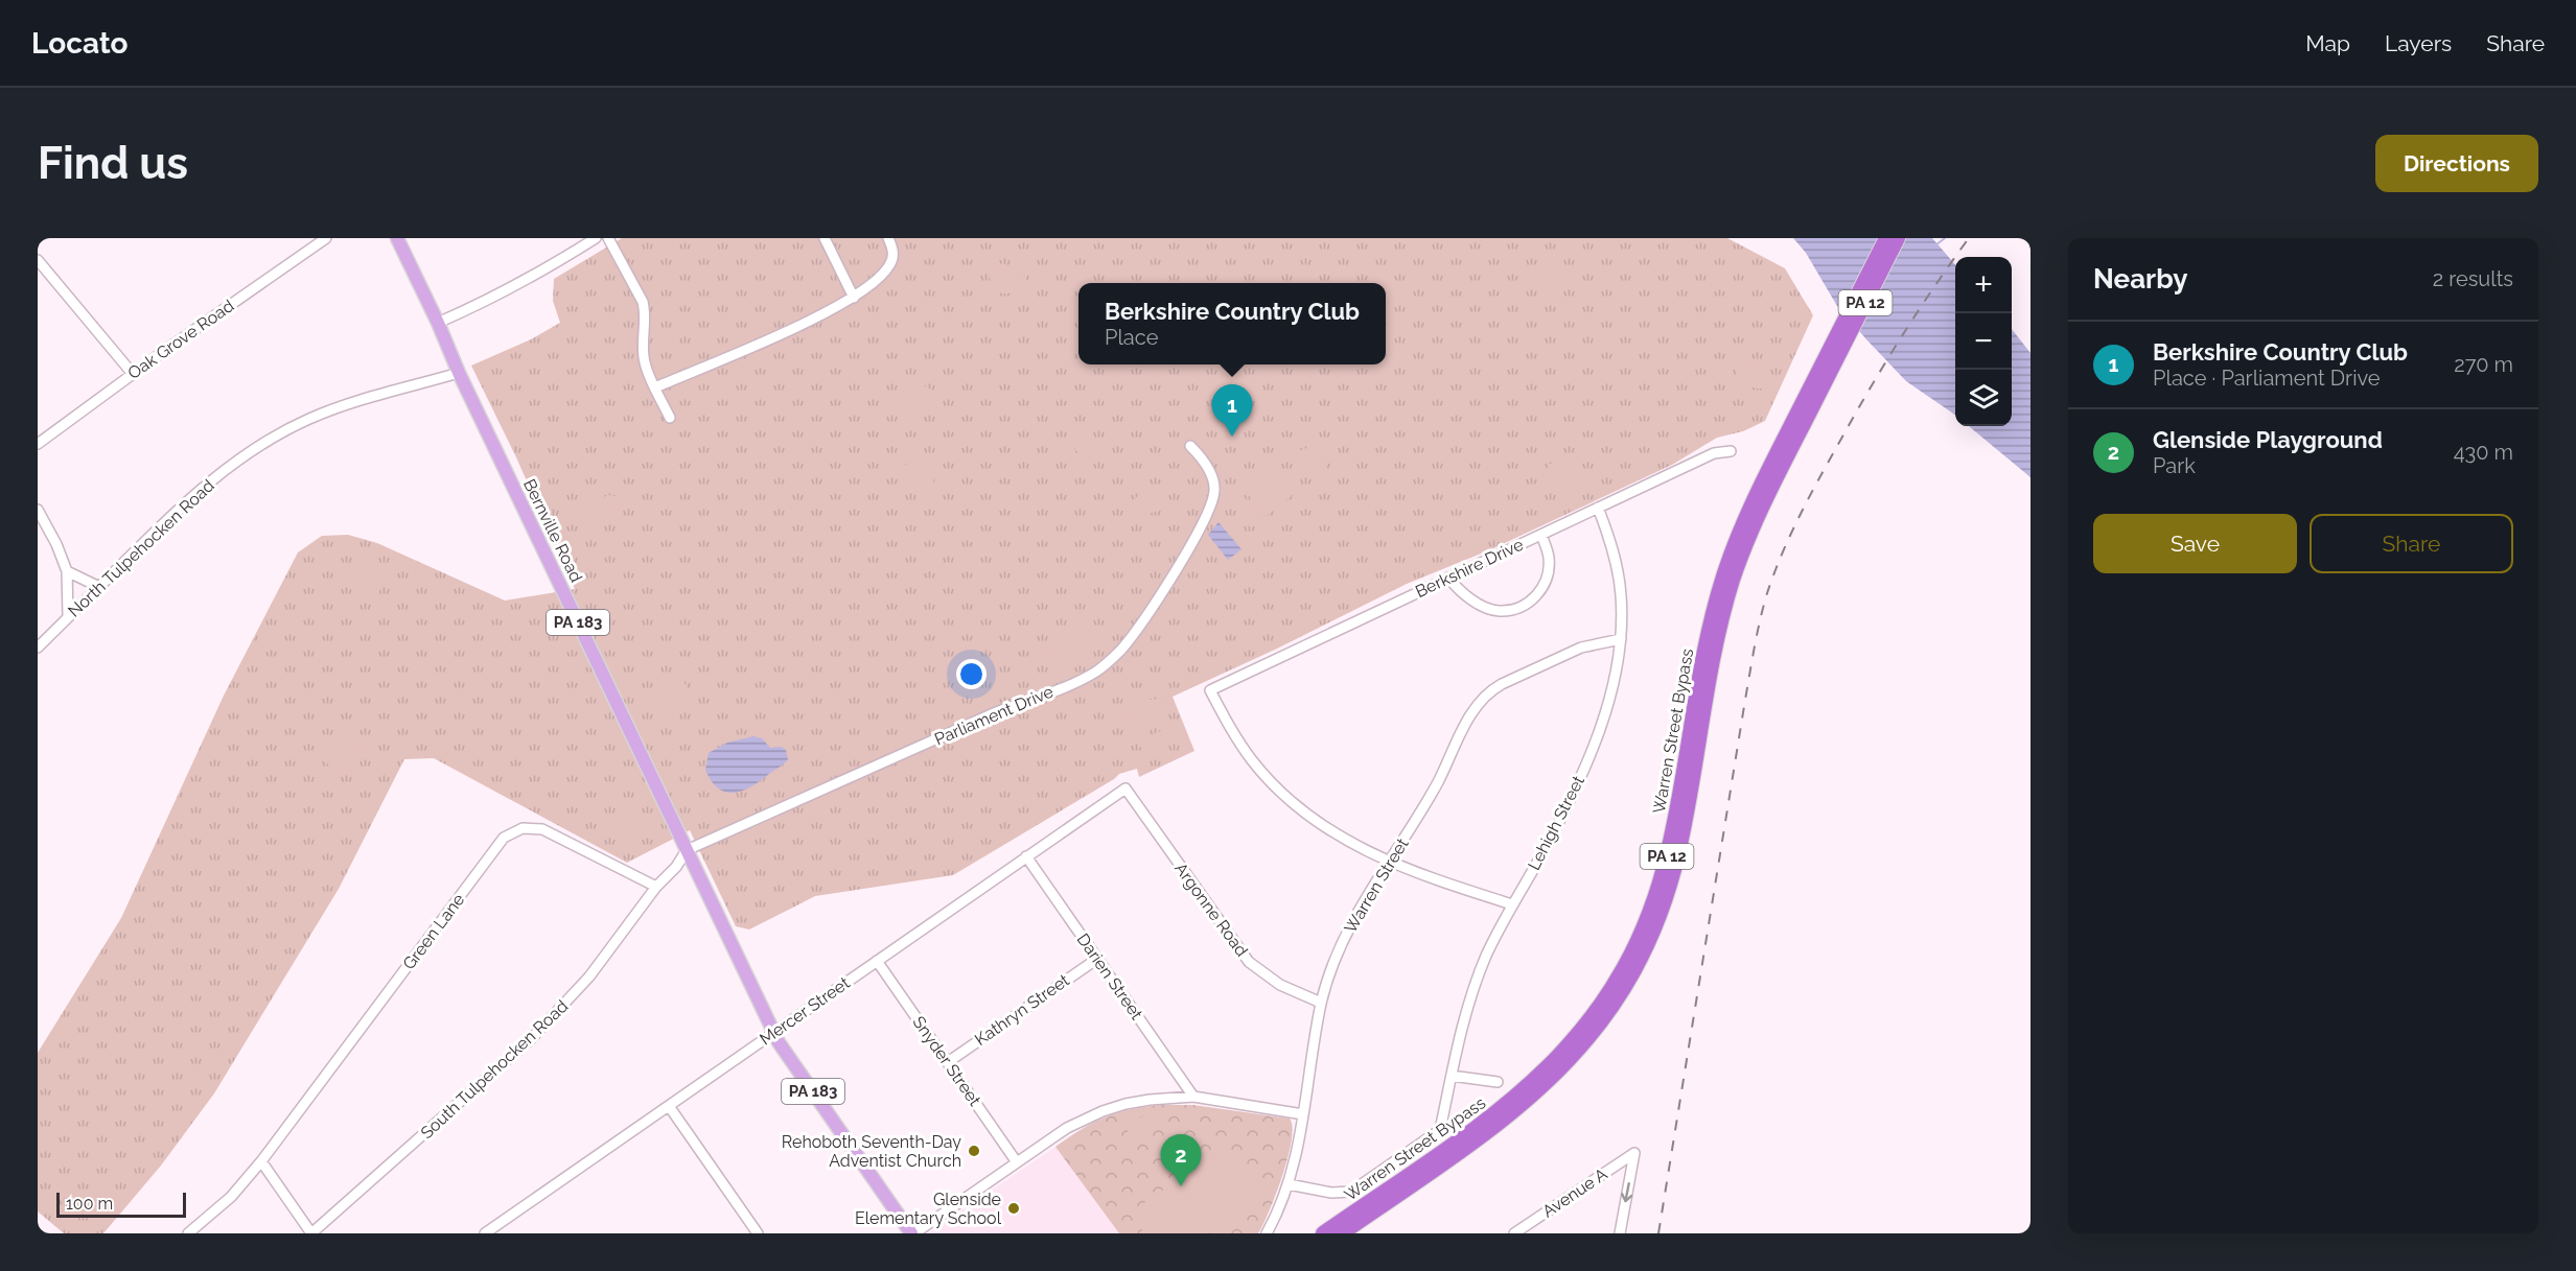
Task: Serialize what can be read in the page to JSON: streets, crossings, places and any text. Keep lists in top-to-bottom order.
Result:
{
  "streets": {
    "highway": ["PA 12", "Warren Street Bypass"],
    "main road": ["Bernville Road", "PA 183"],
    "street": [
      "Oak Grove Road",
      "North Tulpehocken Road",
      "Berkshire Drive",
      "Parliament Drive",
      "Lehigh Street",
      "Warren Street",
      "Argonne Road",
      "Green Lane",
      "Darien Street",
      "Kathryn Street",
      "Mercer Street",
      "Snyder Street",
      "South Tulpehocken Road",
      "Avenue A"
    ]
  },
  "crossings": [
    ["Bernville Road", "North Tulpehocken Road"],
    ["Bernville Road", "PA 183"],
    ["Bernville Road", "Parliament Drive"],
    ["Bernville Road", "Mercer Street"],
    ["Berkshire Drive", "Lehigh Street"],
    ["Berkshire Drive", "Warren Street"],
    ["PA 183", "Mercer Street"],
    ["Parliament Drive", "Green Lane"],
    ["Parliament Drive", "South Tulpehocken Road"],
    ["Lehigh Street", "Warren Street"],
    ["Warren Street", "Argonne Road"],
    ["Argonne Road", "Mercer Street"],
    ["Green Lane", "South Tulpehocken Road"],
    ["Darien Street", "Kathryn Street"],
    ["Darien Street", "Mercer Street"],
    ["Kathryn Street", "Snyder Street"],
    ["Mercer Street", "Snyder Street"]
  ],
  "places": ["Rehoboth Seventh-Day Adventist Church", "Glenside Elementary School"],
  "scale_bar": "100 m",
  "page": {
    "header": "Locato",
    "nav": ["Map", "Layers", "Share"],
    "buttons": [
      "Directions",
      ["Save", "Share"]
    ],
    "title": "Find us",
    "heading": ["Nearby", "2 results"],
    "map_buttons": ["+", "−"],
    "popup": ["Berkshire Country Club", "Place"],
    "list": [
      {
        "mark": "1",
        "name": "Berkshire Country Club",
        "note": "Place · Parliament Drive",
        "value": "270 m"
      },
      {
        "mark": "2",
        "name": "Glenside Playground",
        "note": "Park",
        "value": "430 m"
      }
    ],
    "pins": ["1", "2"],
    "scale": "100 m"
  }
}
